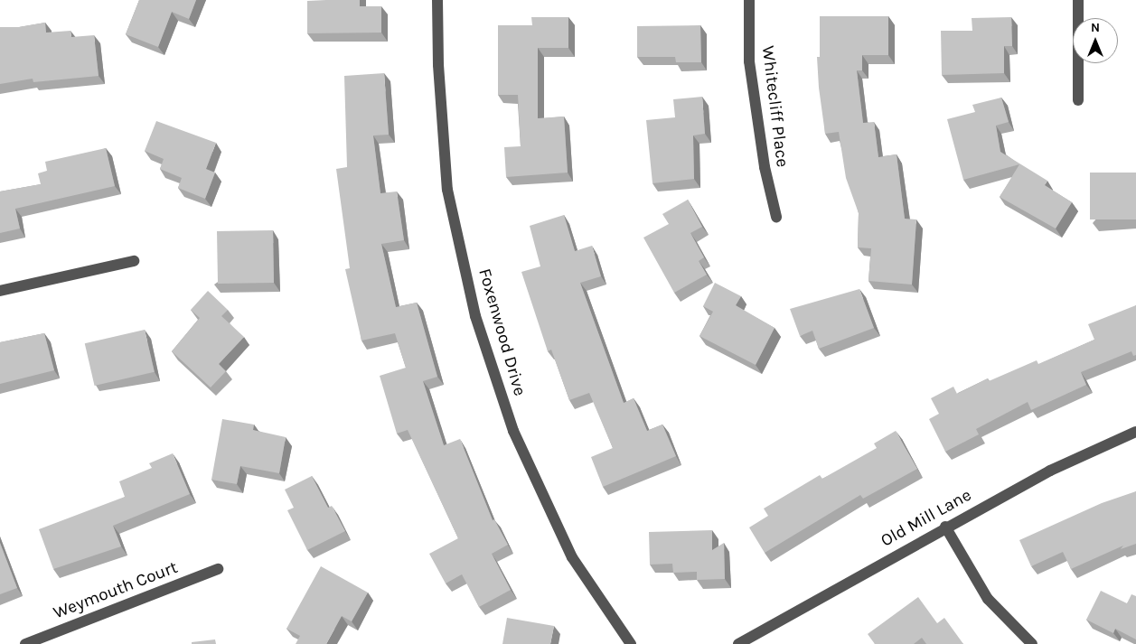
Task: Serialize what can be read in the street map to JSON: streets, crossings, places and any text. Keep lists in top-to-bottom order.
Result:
{
  "streets": {
    "street": [
      "Whitecliff Place",
      "Foxenwood Drive",
      "Old Mill Lane",
      "Weymouth Court"
    ]
  },
  "north": "top"
}
